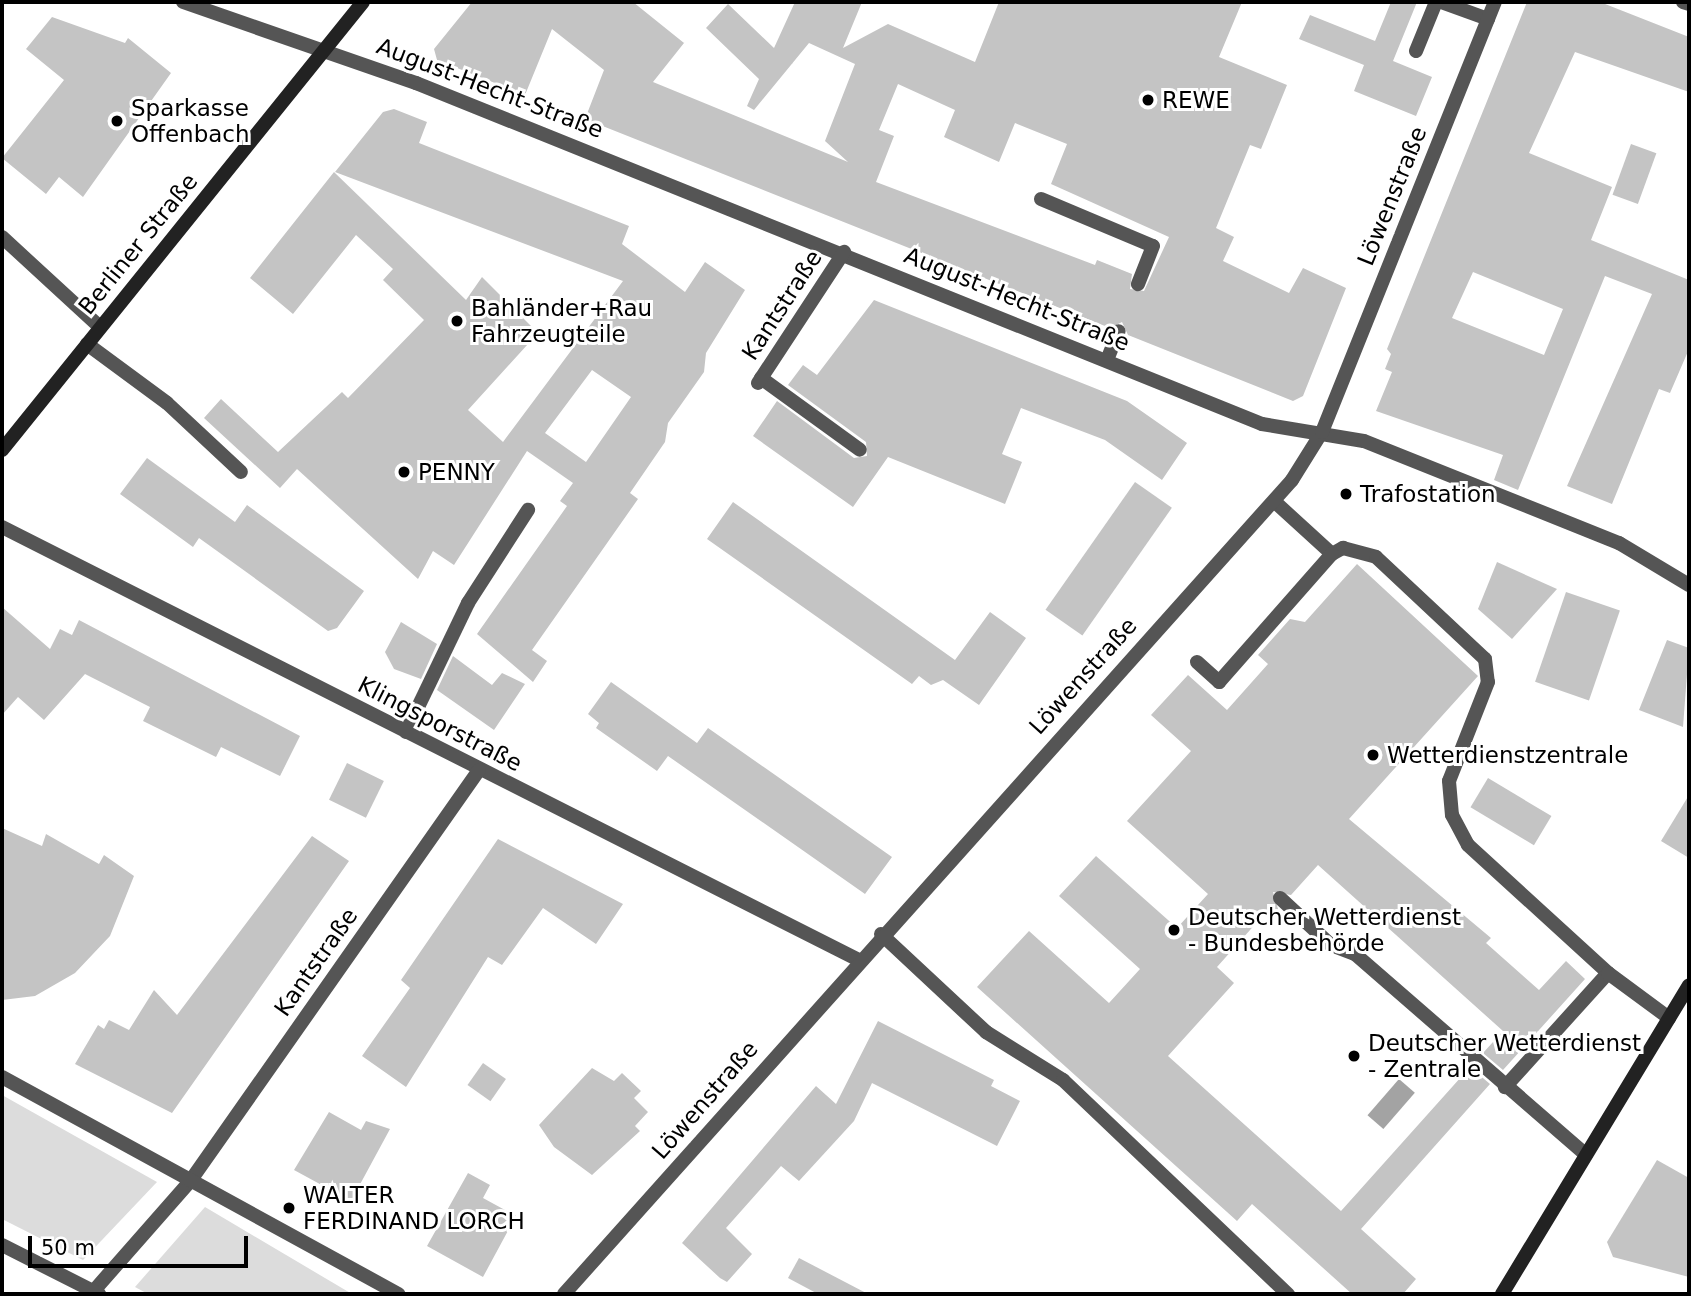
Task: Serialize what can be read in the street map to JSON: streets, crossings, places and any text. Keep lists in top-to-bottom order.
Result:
{
  "streets": {
    "main road": ["Berliner Straße"],
    "street": [
      "August-Hecht-Straße",
      "Löwenstraße",
      "Kantstraße",
      "Klingsporstraße"
    ]
  },
  "crossings": [
    ["August-Hecht-Straße", "Löwenstraße"],
    ["August-Hecht-Straße", "Berliner Straße"],
    ["August-Hecht-Straße", "Kantstraße"],
    ["Löwenstraße", "Klingsporstraße"],
    ["Kantstraße", "Klingsporstraße"]
  ],
  "places": [
    "REWE",
    "Sparkasse Offenbach",
    "Bahländer+Rau Fahrzeugteile",
    "PENNY",
    "Trafostation",
    "Wetterdienstzentrale",
    "Deutscher Wetterdienst - Bundesbehörde",
    "Deutscher Wetterdienst - Zentrale",
    "WALTER FERDINAND LORCH"
  ],
  "scale_bar": "50 m"
}
